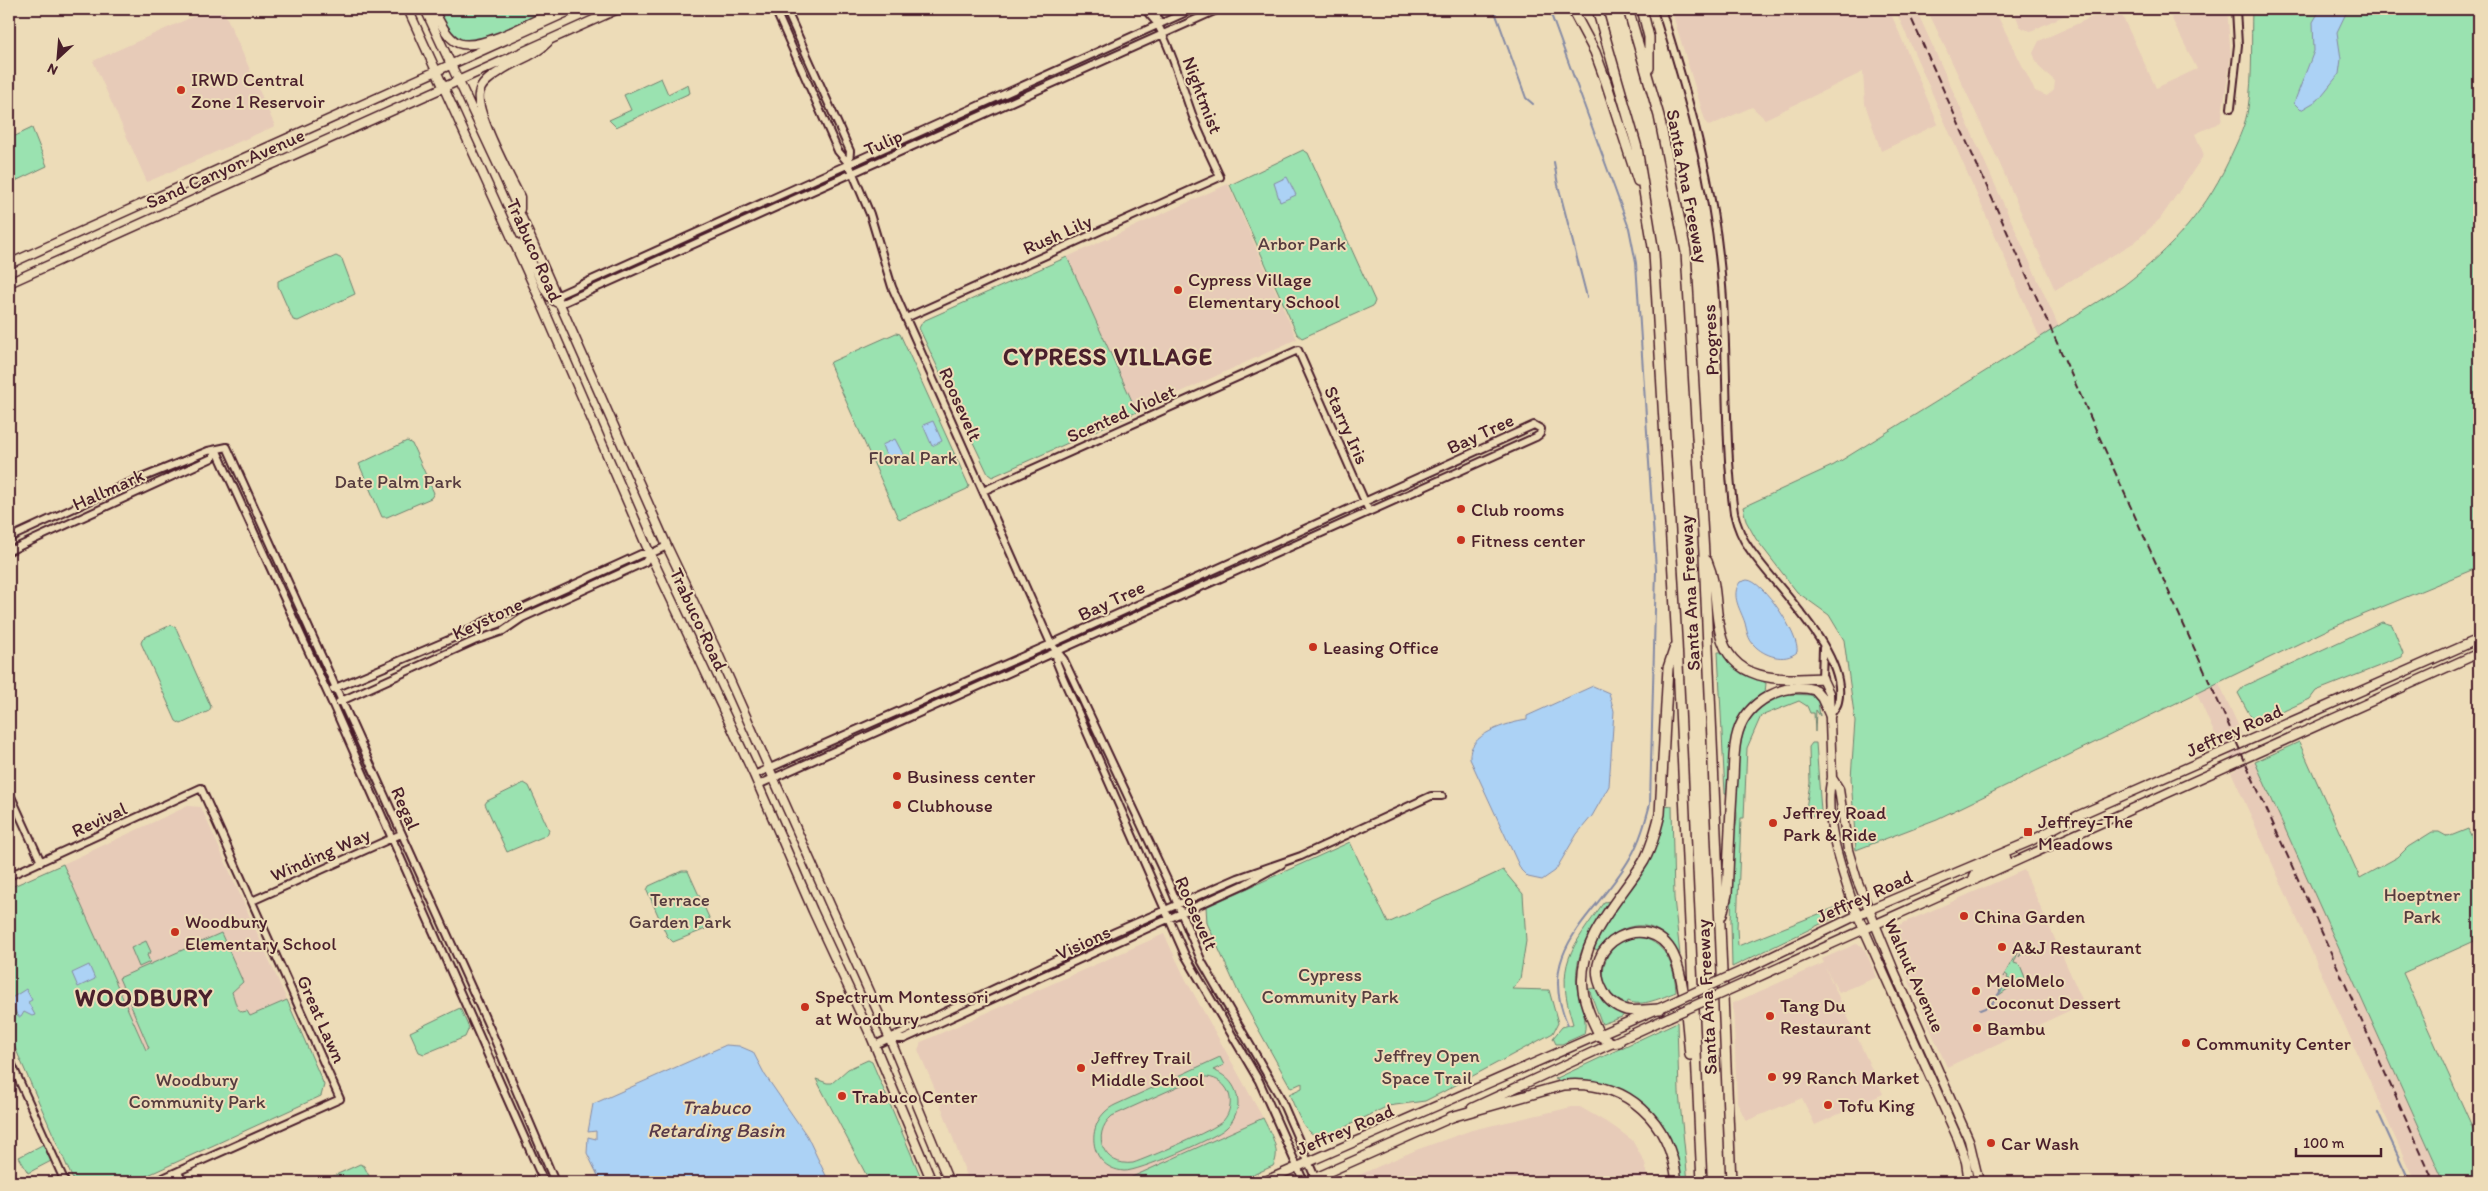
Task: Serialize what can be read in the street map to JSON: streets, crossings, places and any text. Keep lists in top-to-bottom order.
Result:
{
  "streets": {
    "highway": ["Santa Ana Freeway"],
    "main road": [
      "Sand Canyon Avenue",
      "Trabuco Road",
      "Jeffrey Road",
      "Walnut Avenue"
    ],
    "street": [
      "Nightmist",
      "Tulip",
      "Rush Lily",
      "Progress",
      "Roosevelt",
      "Scented Violet",
      "Starry Iris",
      "Bay Tree",
      "Hallmark",
      "Keystone",
      "Regal",
      "Revival",
      "Winding Way",
      "Visions",
      "Great Lawn"
    ]
  },
  "crossings": [
    ["Nightmist", "Tulip"],
    ["Nightmist", "Rush Lily"],
    ["Tulip", "Trabuco Road"],
    ["Tulip", "Roosevelt"],
    ["Sand Canyon Avenue", "Trabuco Road"],
    ["Rush Lily", "Roosevelt"],
    ["Trabuco Road", "Bay Tree"],
    ["Trabuco Road", "Keystone"],
    ["Trabuco Road", "Visions"],
    ["Progress", "Walnut Avenue"],
    ["Roosevelt", "Scented Violet"],
    ["Roosevelt", "Bay Tree"],
    ["Roosevelt", "Jeffrey Road"],
    ["Roosevelt", "Visions"],
    ["Scented Violet", "Starry Iris"],
    ["Starry Iris", "Bay Tree"],
    ["Hallmark", "Regal"],
    ["Keystone", "Regal"],
    ["Jeffrey Road", "Walnut Avenue"],
    ["Regal", "Winding Way"],
    ["Revival", "Great Lawn"],
    ["Winding Way", "Great Lawn"]
  ],
  "districts": ["CYPRESS VILLAGE", "WOODBURY"],
  "water": ["Trabuco Retarding Basin"],
  "parks": [
    "Arbor Park",
    "Floral Park",
    "Date Palm Park",
    "Hoeptner Park",
    "Terrace Garden Park",
    "Cypress Community Park",
    "Jeffrey Open Space Trail",
    "Woodbury Community Park"
  ],
  "places": {
    "other": [
      "IRWD Central Zone 1 Reservoir",
      "Cypress Village Elementary School",
      "Club rooms",
      "Fitness center",
      "Leasing Office",
      "Business center",
      "Clubhouse",
      "Jeffrey Road Park & Ride",
      "China Garden",
      "Woodbury Elementary School",
      "A&J Restaurant",
      "MeloMelo Coconut Dessert",
      "Spectrum Montessori at Woodbury",
      "Tang Du Restaurant",
      "Bambu",
      "Community Center",
      "Jeffrey Trail Middle School",
      "99 Ranch Market",
      "Trabuco Center",
      "Tofu King",
      "Car Wash"
    ],
    "transit": ["Jeffrey-The Meadows"]
  },
  "scale_bar": "100 m",
  "north": "bottom left"
}
